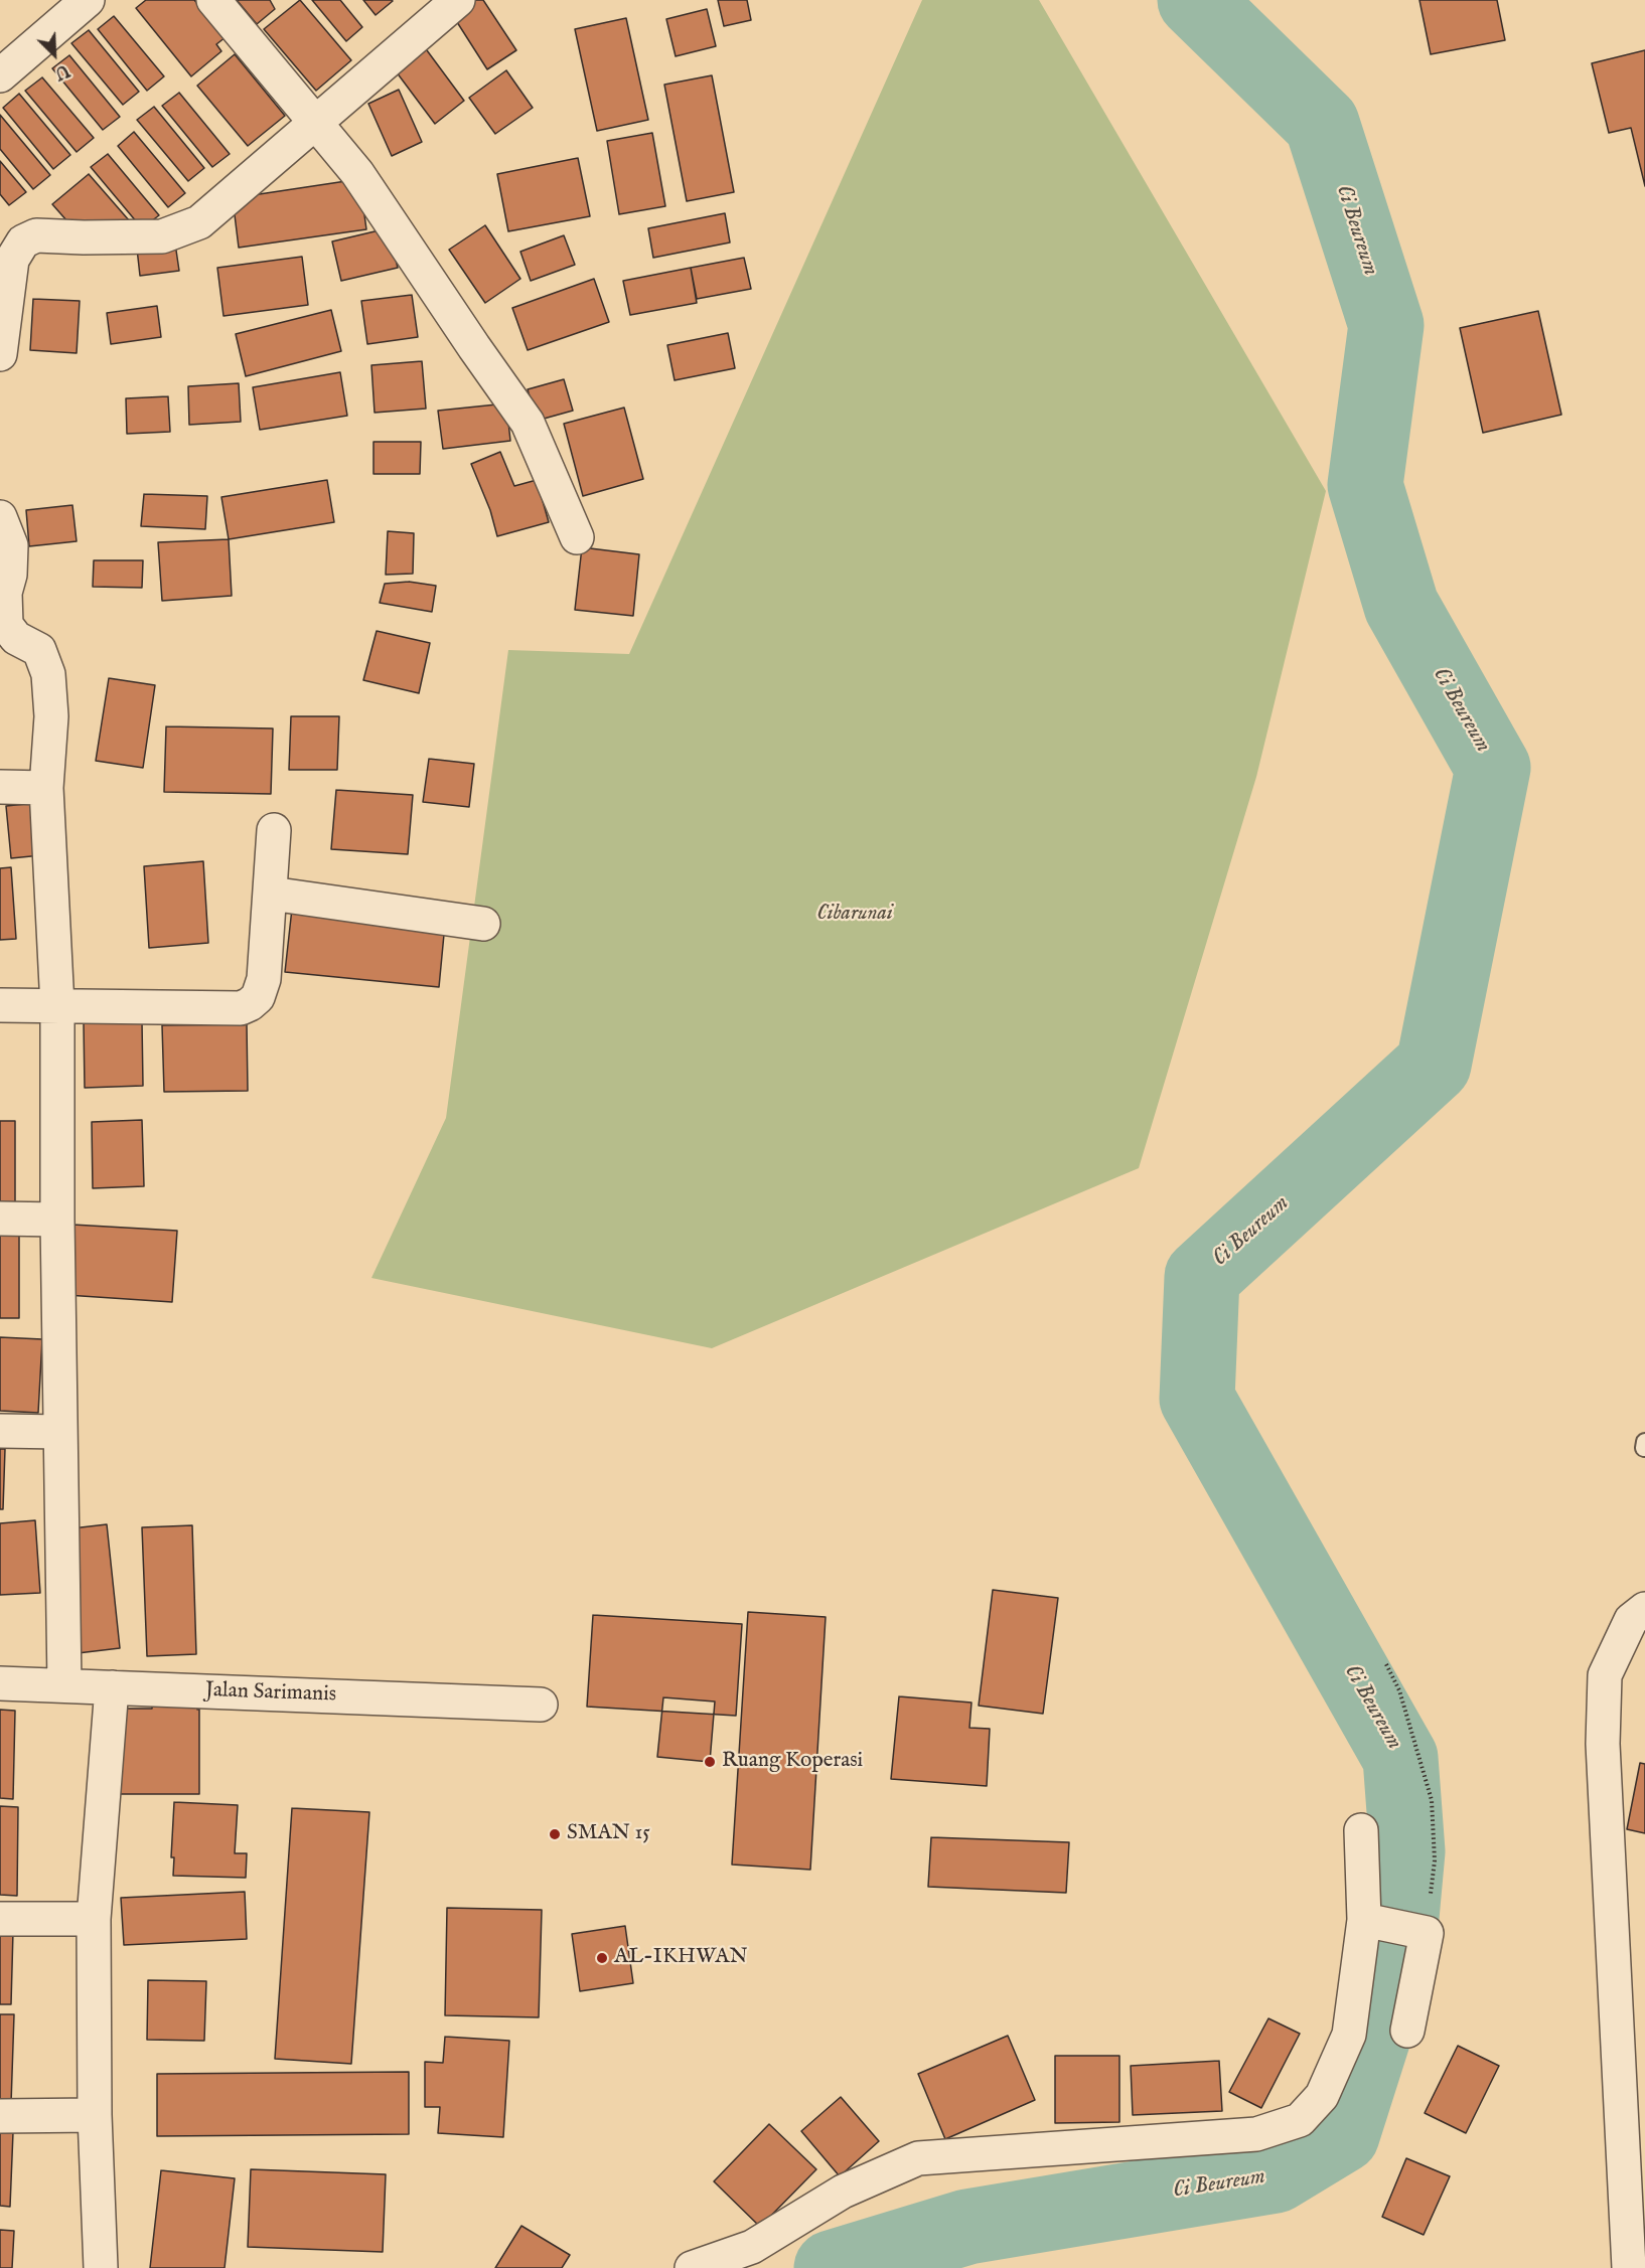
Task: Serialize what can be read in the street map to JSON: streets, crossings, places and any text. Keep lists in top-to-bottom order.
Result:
{
  "streets": {
    "street": ["Jalan Sarimanis"]
  },
  "water": ["Ci Beureum"],
  "parks": ["Cibarunai"],
  "places": ["Ruang Koperasi", "SMAN 15", "AL-IKHWAN"],
  "north": "bottom right"
}
